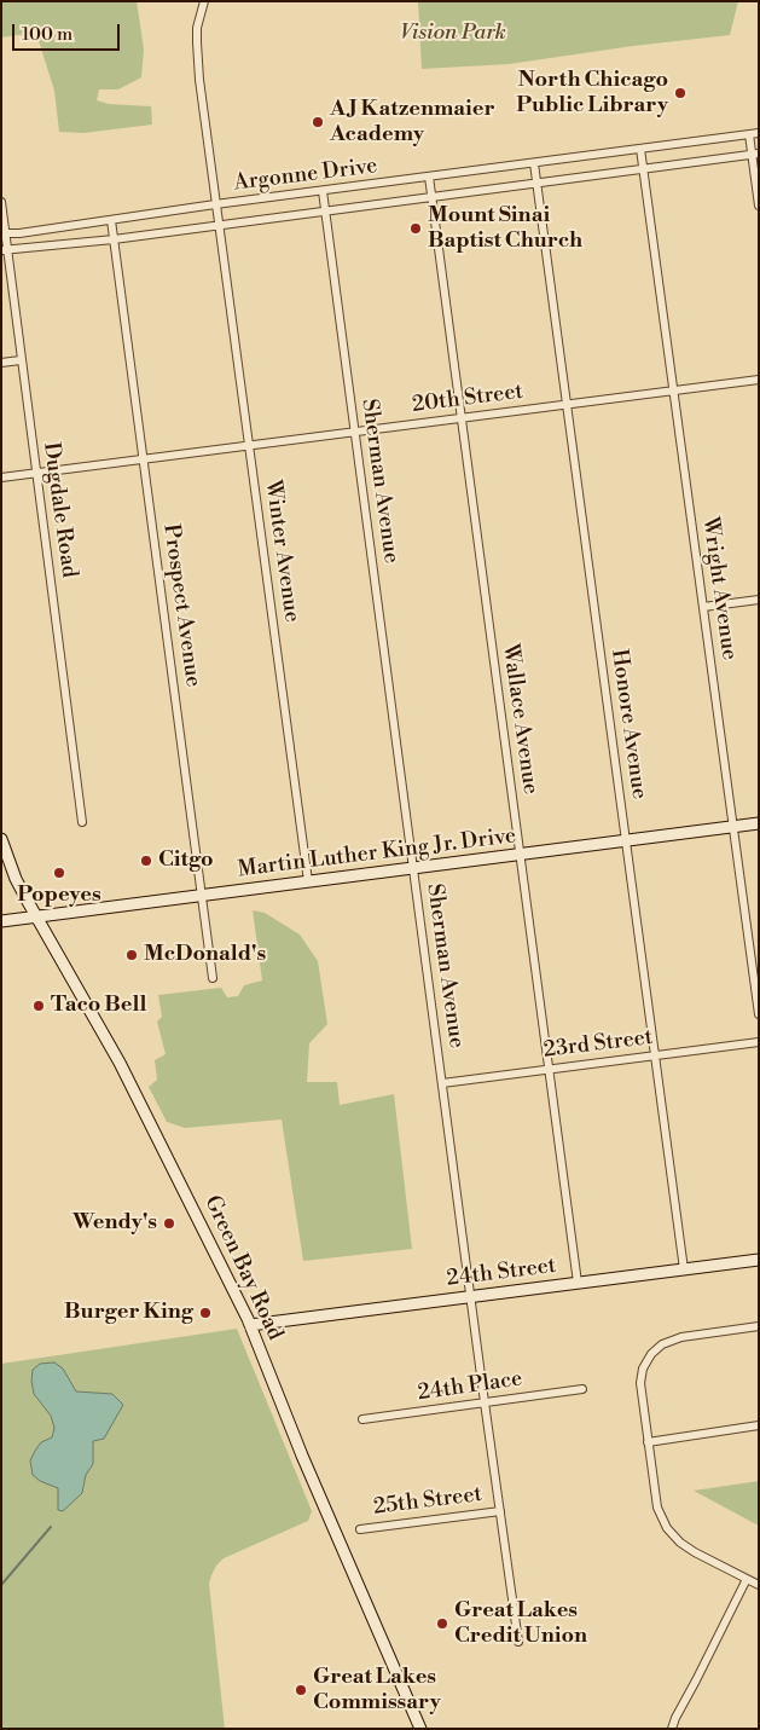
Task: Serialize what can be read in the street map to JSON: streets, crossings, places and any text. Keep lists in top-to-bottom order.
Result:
{
  "streets": {
    "street": [
      "Argonne Drive",
      "20th Street",
      "Sherman Avenue",
      "Dugdale Road",
      "Winter Avenue",
      "Wright Avenue",
      "Prospect Avenue",
      "Wallace Avenue",
      "Honore Avenue",
      "Martin Luther King Jr. Drive",
      "23rd Street",
      "Green Bay Road",
      "24th Street",
      "24th Place",
      "25th Street"
    ]
  },
  "crossings": [
    ["Argonne Drive", "Sherman Avenue"],
    ["Argonne Drive", "Dugdale Road"],
    ["Argonne Drive", "Winter Avenue"],
    ["Argonne Drive", "Wright Avenue"],
    ["Argonne Drive", "Prospect Avenue"],
    ["Argonne Drive", "Wallace Avenue"],
    ["Argonne Drive", "Honore Avenue"],
    ["20th Street", "Sherman Avenue"],
    ["20th Street", "Dugdale Road"],
    ["20th Street", "Winter Avenue"],
    ["20th Street", "Wright Avenue"],
    ["20th Street", "Prospect Avenue"],
    ["20th Street", "Wallace Avenue"],
    ["20th Street", "Honore Avenue"],
    ["Sherman Avenue", "Martin Luther King Jr. Drive"],
    ["Sherman Avenue", "23rd Street"],
    ["Sherman Avenue", "24th Street"],
    ["Sherman Avenue", "24th Place"],
    ["Sherman Avenue", "25th Street"],
    ["Winter Avenue", "Martin Luther King Jr. Drive"],
    ["Wright Avenue", "Martin Luther King Jr. Drive"],
    ["Prospect Avenue", "Martin Luther King Jr. Drive"],
    ["Wallace Avenue", "Martin Luther King Jr. Drive"],
    ["Wallace Avenue", "23rd Street"],
    ["Wallace Avenue", "24th Street"],
    ["Honore Avenue", "Martin Luther King Jr. Drive"],
    ["Honore Avenue", "23rd Street"],
    ["Honore Avenue", "24th Street"],
    ["Martin Luther King Jr. Drive", "Green Bay Road"],
    ["Green Bay Road", "24th Street"]
  ],
  "parks": ["Vision Park"],
  "places": [
    "North Chicago Public Library",
    "A J Katzenmaier Academy",
    "Mount Sinai Baptist Church",
    "Citgo",
    "Popeyes",
    "McDonald's",
    "Taco Bell",
    "Wendy's",
    "Burger King",
    "Great Lakes Credit Union",
    "Great Lakes Commissary"
  ],
  "scale_bar": "100 m"
}
